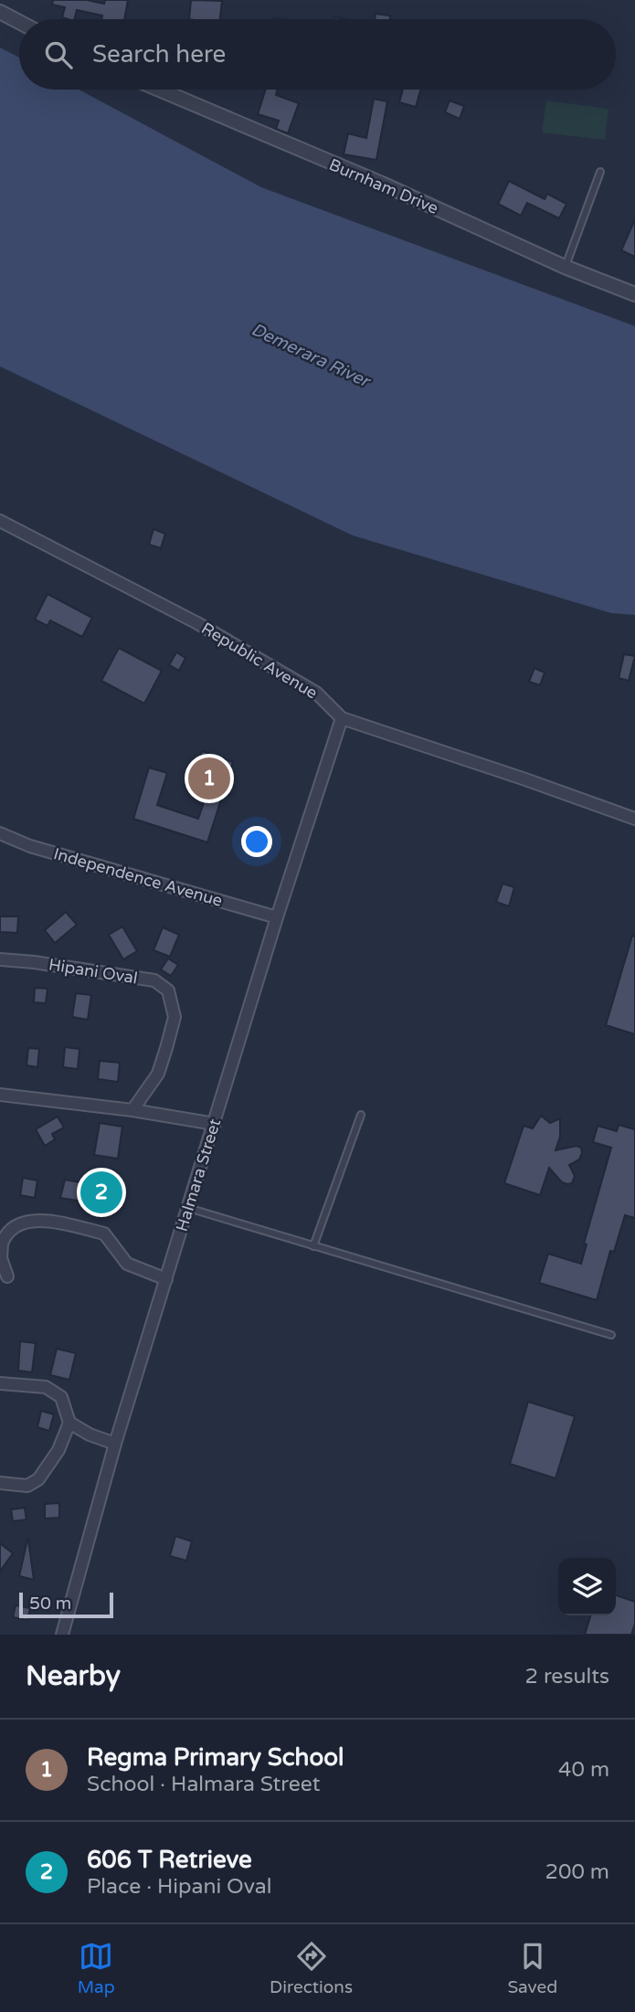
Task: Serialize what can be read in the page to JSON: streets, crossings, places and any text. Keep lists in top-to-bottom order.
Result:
{
  "streets": {
    "street": [
      "Burnham Drive",
      "Republic Avenue",
      "Independence Avenue",
      "Hipani Oval",
      "Halmara Street"
    ]
  },
  "crossings": [
    ["Republic Avenue", "Halmara Street"],
    ["Independence Avenue", "Halmara Street"]
  ],
  "water": ["Demerara River"],
  "scale_bar": "50 m",
  "page": {
    "search": "Search here",
    "pins": ["1", "2"],
    "scale": "50 m",
    "heading": ["Nearby", "2 results"],
    "list": [
      {
        "mark": "1",
        "name": "Regma Primary School",
        "note": "School · Halmara Street",
        "value": "40 m"
      },
      {
        "mark": "2",
        "name": "606 T Retrieve",
        "note": "Place · Hipani Oval",
        "value": "200 m"
      }
    ],
    "nav": ["Map", "Directions", "Saved"]
  }
}
